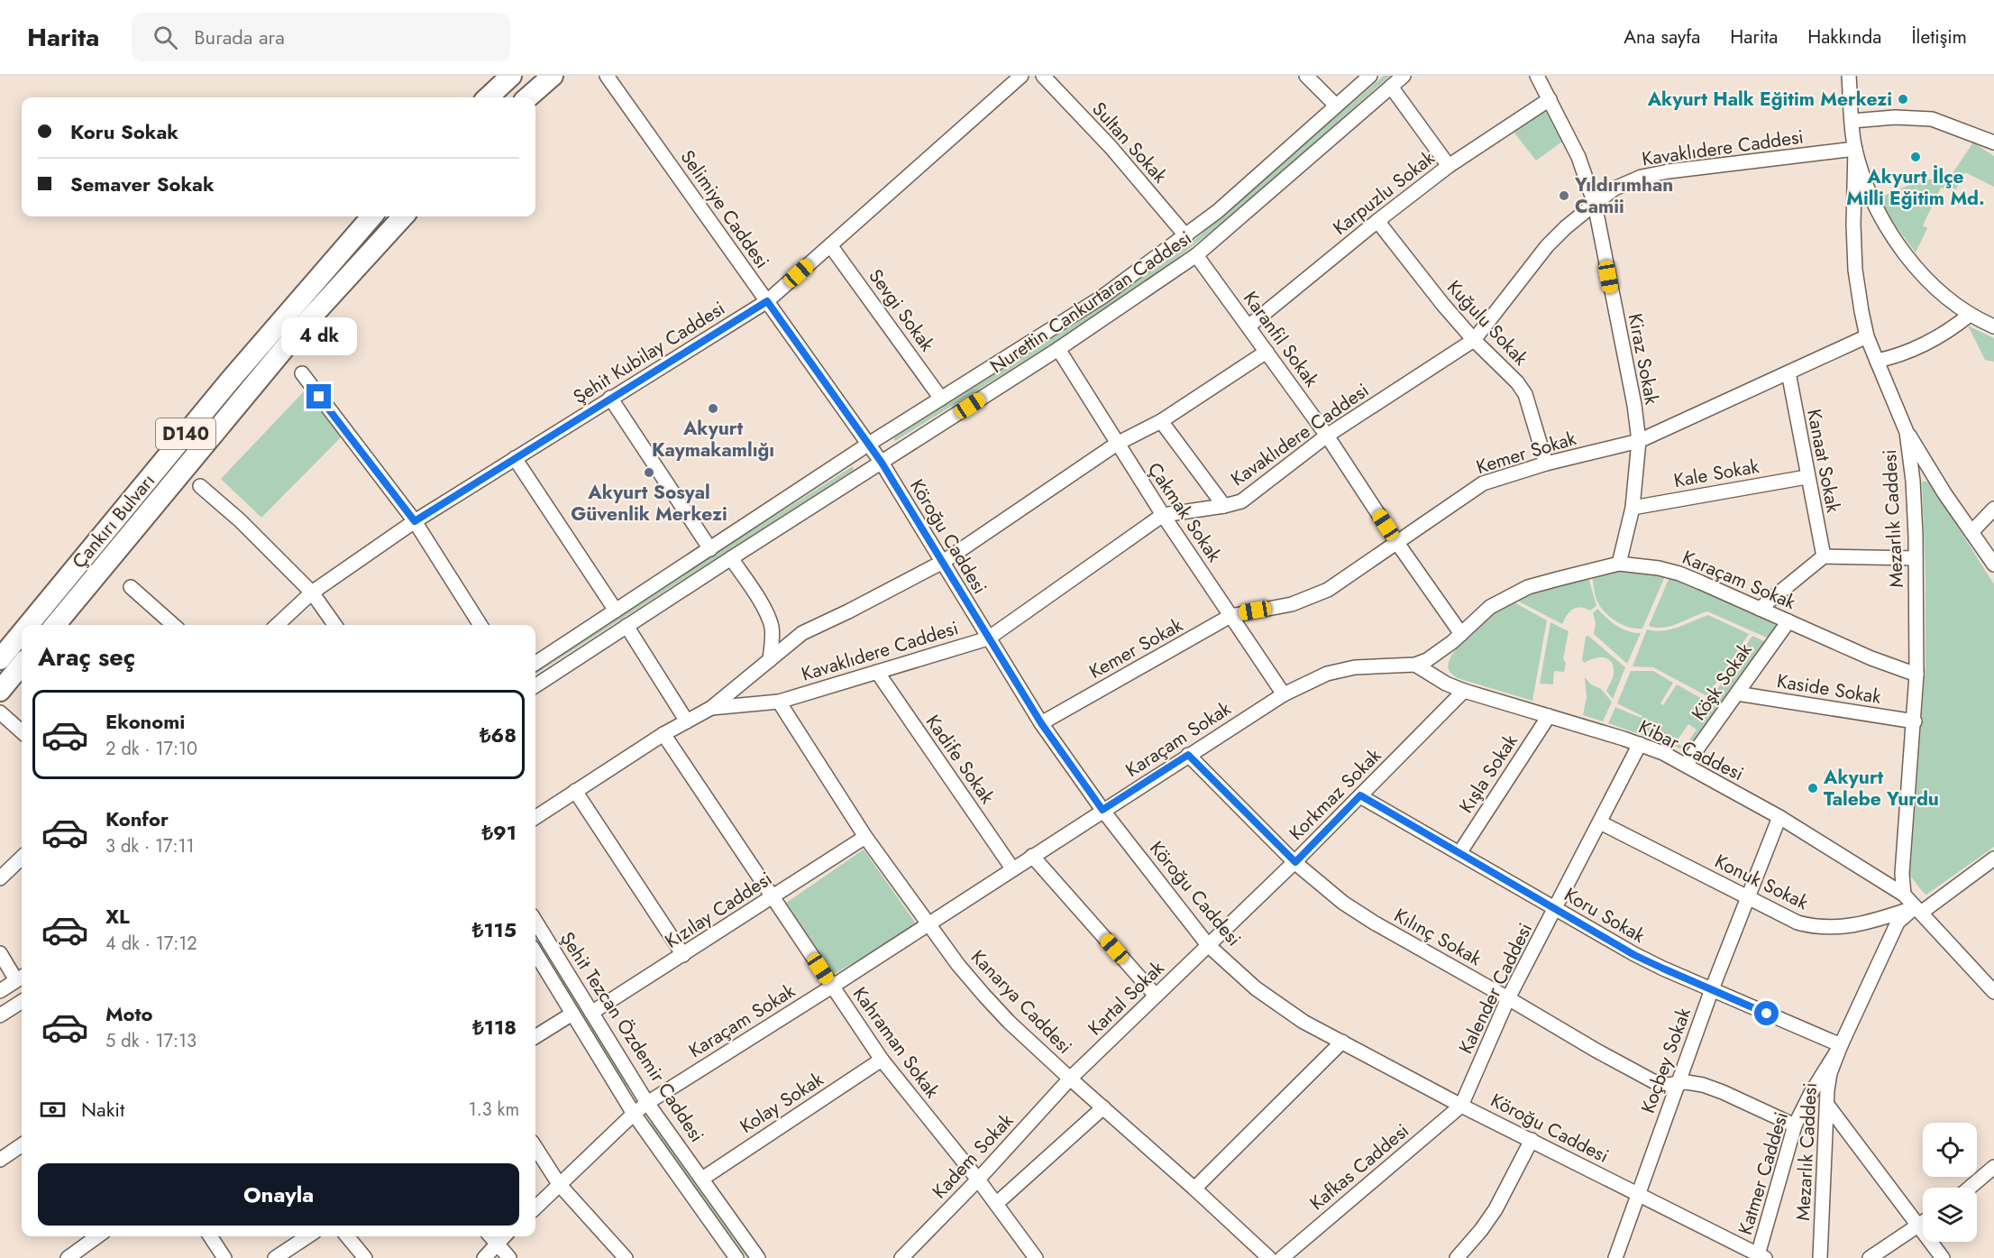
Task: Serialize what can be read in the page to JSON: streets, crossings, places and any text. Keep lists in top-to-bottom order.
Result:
{
  "streets": {
    "highway": ["D140", "Çankırı Bulvarı"],
    "street": [
      "Sultan Sokak",
      "Kavaklıdere Caddesi",
      "Karpuzlu Sokak",
      "Selimiye Caddesi",
      "Nurettin Cankurtaran Caddesi",
      "Sevgi Sokak",
      "Kuğulu Sokak",
      "Karanfil Sokak",
      "Şehit Kubilay Caddesi",
      "Kiraz Sokak",
      "Kemer Sokak",
      "Kanaat Sokak",
      "Kale Sokak",
      "Çakmak Sokak",
      "Mezarlık Caddesi",
      "Köroğu Caddesi",
      "Karaçam Sokak",
      "Köşk Sokak",
      "Kaside Sokak",
      "Kibar Caddesi",
      "Kadife Sokak",
      "Kışla Sokak",
      "Korkmaz Sokak",
      "Konuk Sokak",
      "Kızılay Caddesi",
      "Koru Sokak",
      "Kılınç Sokak",
      "Kalender Caddesi",
      "Kartal Sokak",
      "Kanarya Caddesi",
      "Şehit Tezcan Özdemir Caddesi",
      "Kahraman Sokak",
      "Koçbey Sokak",
      "Kolay Sokak",
      "Kadem Sokak",
      "Kafkas Caddesi",
      "Katmer Caddesi"
    ]
  },
  "crossings": [
    ["Sultan Sokak", "Nurettin Cankurtaran Caddesi"],
    ["Kavaklıdere Caddesi", "Kuğulu Sokak"],
    ["Kavaklıdere Caddesi", "Karanfil Sokak"],
    ["Kavaklıdere Caddesi", "Kiraz Sokak"],
    ["Kavaklıdere Caddesi", "Çakmak Sokak"],
    ["Kavaklıdere Caddesi", "Mezarlık Caddesi"],
    ["Kavaklıdere Caddesi", "Köroğu Caddesi"],
    ["Kavaklıdere Caddesi", "Kadife Sokak"],
    ["Kavaklıdere Caddesi", "Kanarya Caddesi"],
    ["Kavaklıdere Caddesi", "Kahraman Sokak"],
    ["Karpuzlu Sokak", "Kuğulu Sokak"],
    ["Karpuzlu Sokak", "Karanfil Sokak"],
    ["Karpuzlu Sokak", "Kiraz Sokak"],
    ["Selimiye Caddesi", "Nurettin Cankurtaran Caddesi"],
    ["Selimiye Caddesi", "Şehit Kubilay Caddesi"],
    ["Selimiye Caddesi", "Köroğu Caddesi"],
    ["Nurettin Cankurtaran Caddesi", "Sevgi Sokak"],
    ["Nurettin Cankurtaran Caddesi", "Karanfil Sokak"],
    ["Nurettin Cankurtaran Caddesi", "Çakmak Sokak"],
    ["Nurettin Cankurtaran Caddesi", "Köroğu Caddesi"],
    ["Sevgi Sokak", "Şehit Kubilay Caddesi"],
    ["Kuğulu Sokak", "Kemer Sokak"],
    ["Karanfil Sokak", "Kemer Sokak"],
    ["Karanfil Sokak", "Karaçam Sokak"],
    ["Kiraz Sokak", "Kemer Sokak"],
    ["Kiraz Sokak", "Kale Sokak"],
    ["Kiraz Sokak", "Karaçam Sokak"],
    ["Kemer Sokak", "Kanaat Sokak"],
    ["Kemer Sokak", "Çakmak Sokak"],
    ["Kemer Sokak", "Mezarlık Caddesi"],
    ["Kemer Sokak", "Köroğu Caddesi"],
    ["Kanaat Sokak", "Kale Sokak"],
    ["Çakmak Sokak", "Karaçam Sokak"],
    ["Mezarlık Caddesi", "Karaçam Sokak"],
    ["Mezarlık Caddesi", "Kaside Sokak"],
    ["Mezarlık Caddesi", "Kibar Caddesi"],
    ["Mezarlık Caddesi", "Konuk Sokak"],
    ["Mezarlık Caddesi", "Koru Sokak"],
    ["Mezarlık Caddesi", "Katmer Caddesi"],
    ["Köroğu Caddesi", "Karaçam Sokak"],
    ["Köroğu Caddesi", "Korkmaz Sokak"],
    ["Köroğu Caddesi", "Kalender Caddesi"],
    ["Köroğu Caddesi", "Kartal Sokak"],
    ["Köroğu Caddesi", "Koçbey Sokak"],
    ["Köroğu Caddesi", "Kafkas Caddesi"],
    ["Köroğu Caddesi", "Katmer Caddesi"],
    ["Karaçam Sokak", "Köşk Sokak"],
    ["Karaçam Sokak", "Kibar Caddesi"],
    ["Karaçam Sokak", "Kadife Sokak"],
    ["Karaçam Sokak", "Kılınç Sokak"],
    ["Karaçam Sokak", "Kanarya Caddesi"],
    ["Karaçam Sokak", "Şehit Tezcan Özdemir Caddesi"],
    ["Karaçam Sokak", "Kahraman Sokak"],
    ["Köşk Sokak", "Kaside Sokak"],
    ["Köşk Sokak", "Kibar Caddesi"],
    ["Kibar Caddesi", "Kışla Sokak"],
    ["Kibar Caddesi", "Korkmaz Sokak"],
    ["Kibar Caddesi", "Konuk Sokak"],
    ["Kibar Caddesi", "Kalender Caddesi"],
    ["Kibar Caddesi", "Koçbey Sokak"],
    ["Kışla Sokak", "Koru Sokak"],
    ["Korkmaz Sokak", "Koru Sokak"],
    ["Korkmaz Sokak", "Kılınç Sokak"],
    ["Korkmaz Sokak", "Kartal Sokak"],
    ["Konuk Sokak", "Kalender Caddesi"],
    ["Konuk Sokak", "Koçbey Sokak"],
    ["Kızılay Caddesi", "Kanarya Caddesi"],
    ["Kızılay Caddesi", "Şehit Tezcan Özdemir Caddesi"],
    ["Kızılay Caddesi", "Kahraman Sokak"],
    ["Koru Sokak", "Kalender Caddesi"],
    ["Koru Sokak", "Koçbey Sokak"],
    ["Koru Sokak", "Katmer Caddesi"],
    ["Kılınç Sokak", "Kalender Caddesi"],
    ["Kılınç Sokak", "Koçbey Sokak"],
    ["Kılınç Sokak", "Katmer Caddesi"],
    ["Kalender Caddesi", "Kafkas Caddesi"],
    ["Kartal Sokak", "Kanarya Caddesi"],
    ["Kartal Sokak", "Kadem Sokak"],
    ["Kanarya Caddesi", "Kadem Sokak"],
    ["Şehit Tezcan Özdemir Caddesi", "Kolay Sokak"],
    ["Kahraman Sokak", "Kolay Sokak"],
    ["Kahraman Sokak", "Kadem Sokak"]
  ],
  "places": [
    "Akyurt Halk Eğitim Merkezi",
    "Akyurt İlçe Milli Eğitim Md.",
    "Yıldırımhan Camii",
    "Akyurt Kaymakamlığı",
    "Akyurt Sosyal Güvenlik Merkezi",
    "Akyurt Talebe Yurdu"
  ],
  "page": {
    "header": "Harita",
    "search": "Burada ara",
    "nav": [
      "Ana sayfa",
      "Harita",
      "Hakkında",
      "İletişim"
    ],
    "banner": ["Koru Sokak", "Semaver Sokak"],
    "bubble": "4 dk",
    "heading": "Araç seç",
    "list": [
      {
        "name": "Ekonomi",
        "note": "2 dk · 17:10",
        "value": "₺68"
      },
      {
        "name": "Konfor",
        "note": "3 dk · 17:11",
        "value": "₺91"
      },
      {
        "name": "XL",
        "note": "4 dk · 17:12",
        "value": "₺115"
      },
      {
        "name": "Moto",
        "note": "5 dk · 17:13",
        "value": "₺118"
      }
    ],
    "pay": ["Nakit", "1.3 km"],
    "buttons": "Onayla"
  }
}
